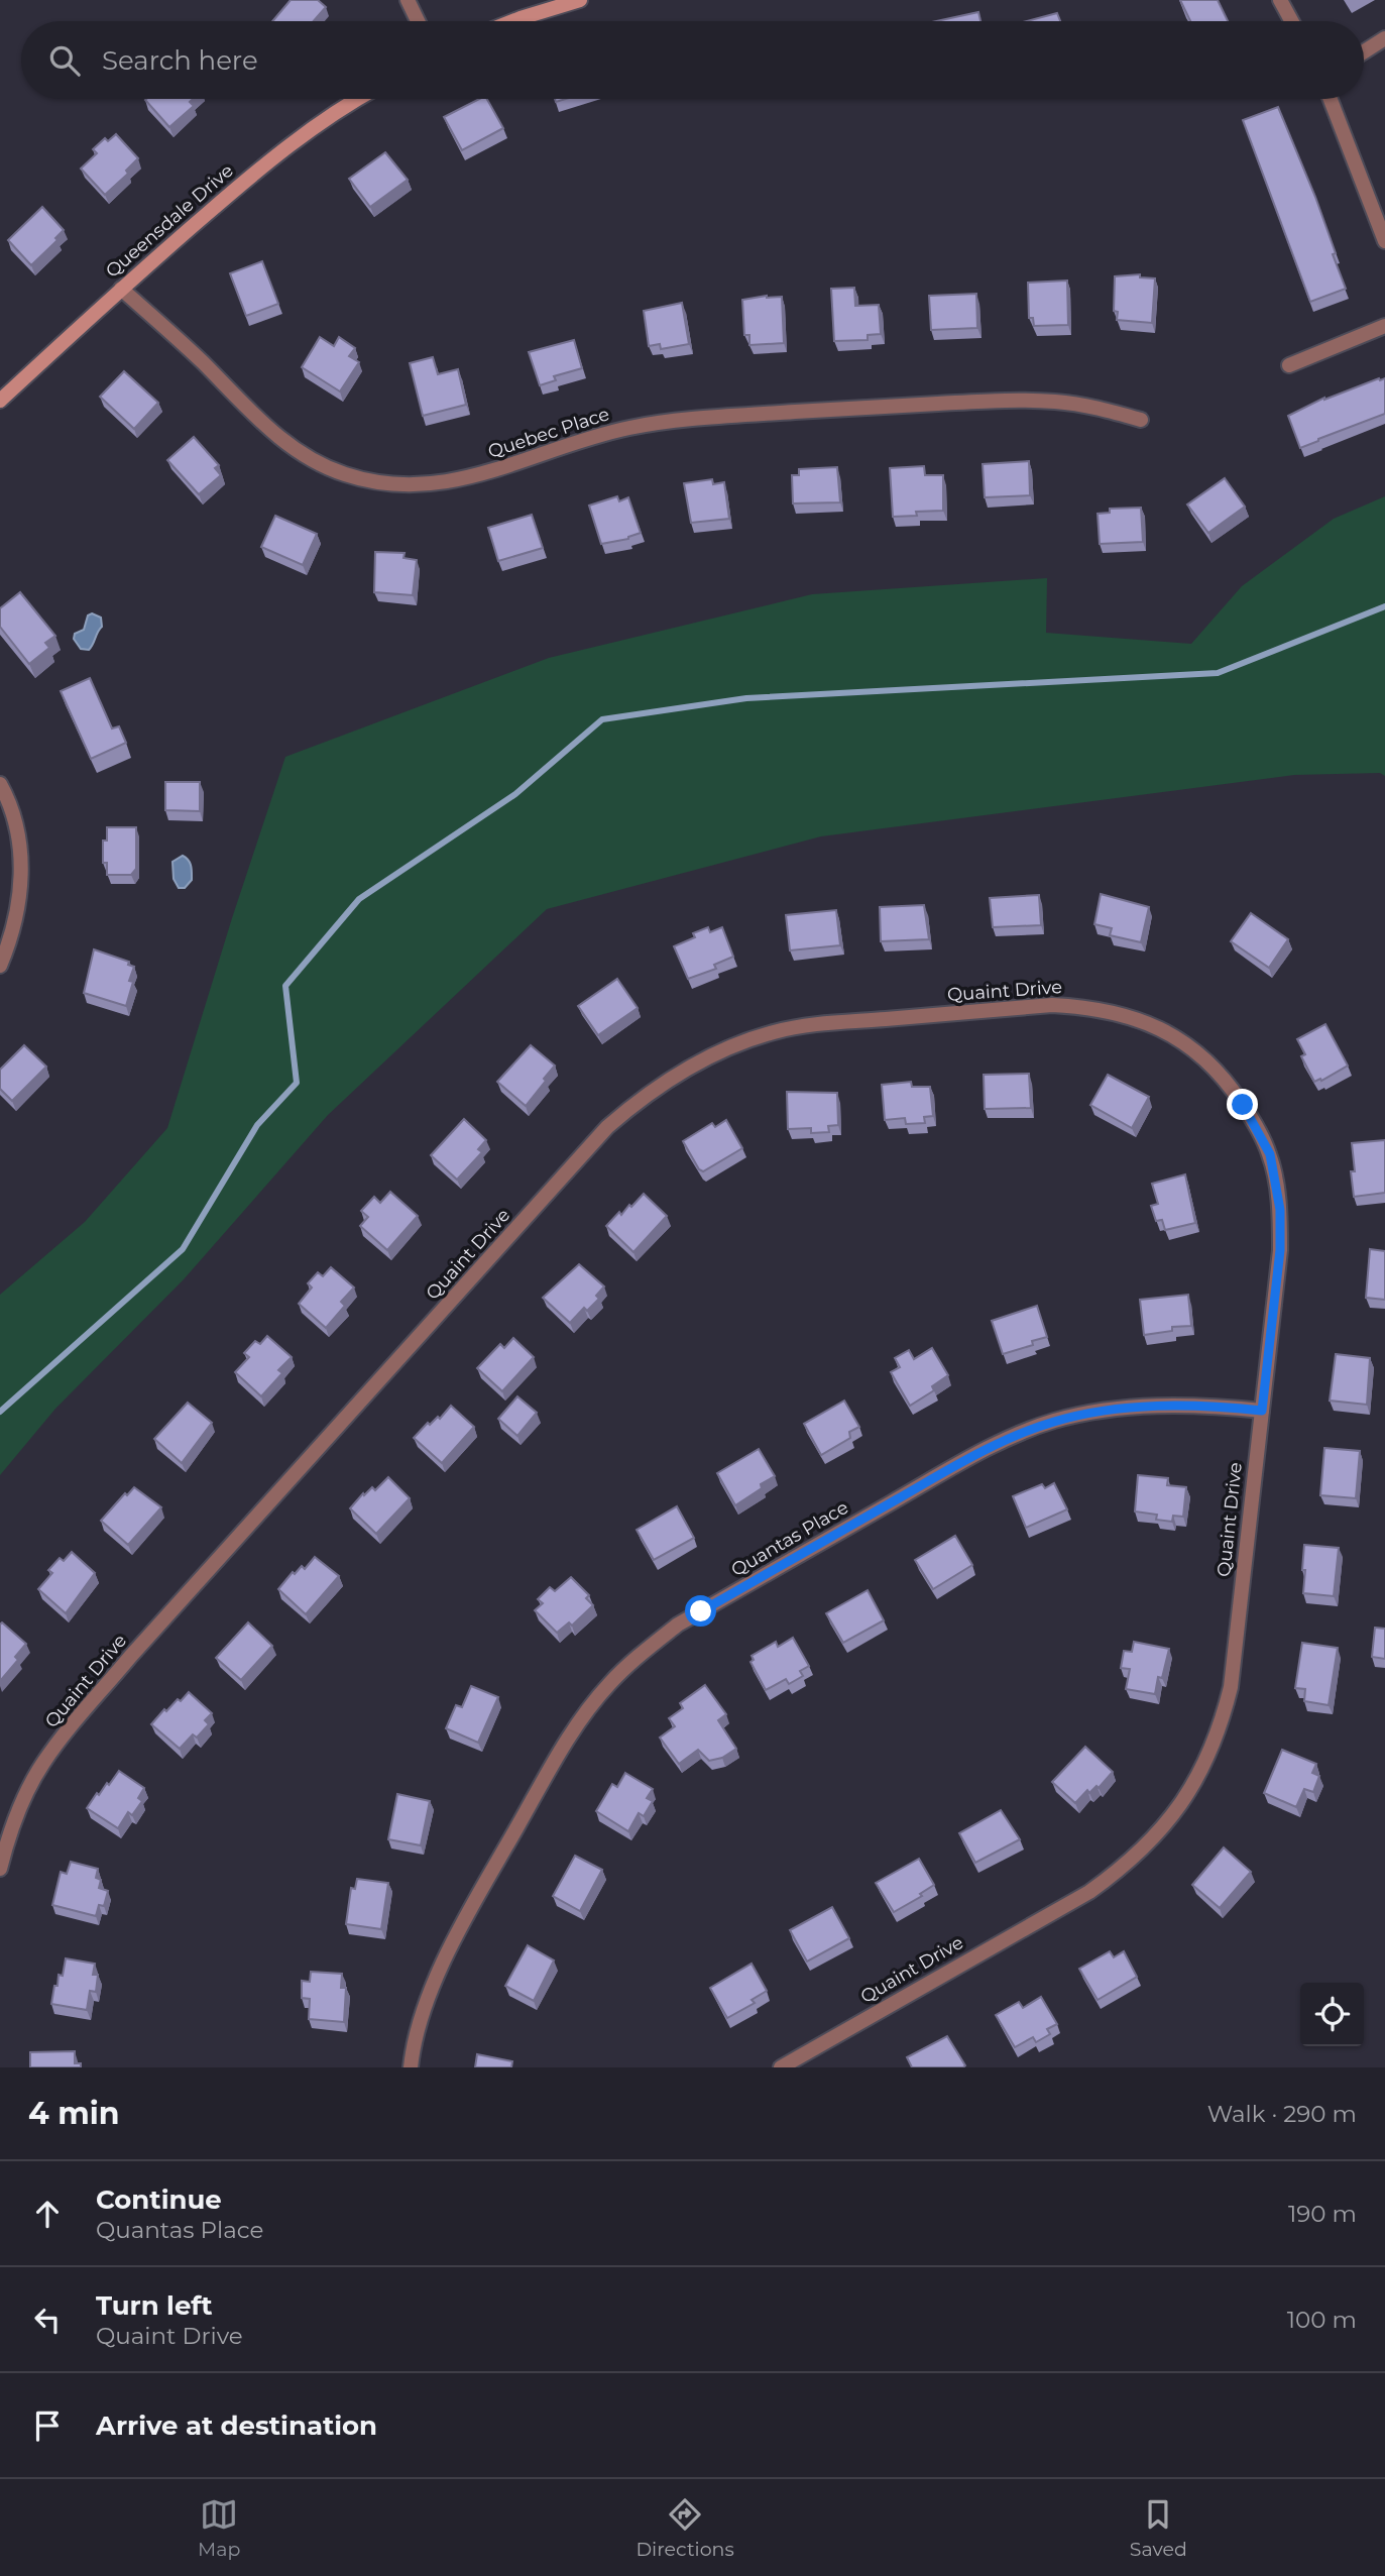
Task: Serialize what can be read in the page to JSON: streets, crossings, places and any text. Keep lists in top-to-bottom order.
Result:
{
  "streets": {
    "street": [
      "Queensdale Drive",
      "Quebec Place",
      "Quaint Drive",
      "Quantas Place"
    ]
  },
  "crossings": [
    ["Queensdale Drive", "Quebec Place"],
    ["Quaint Drive", "Quantas Place"]
  ],
  "page": {
    "search": "Search here",
    "heading": ["4 min", "Walk · 290 m"],
    "list": [
      ["Continue", "Quantas Place", "190 m"],
      ["Turn left", "Quaint Drive", "100 m"],
      "Arrive at destination"
    ],
    "nav": ["Map", "Directions", "Saved"]
  }
}
